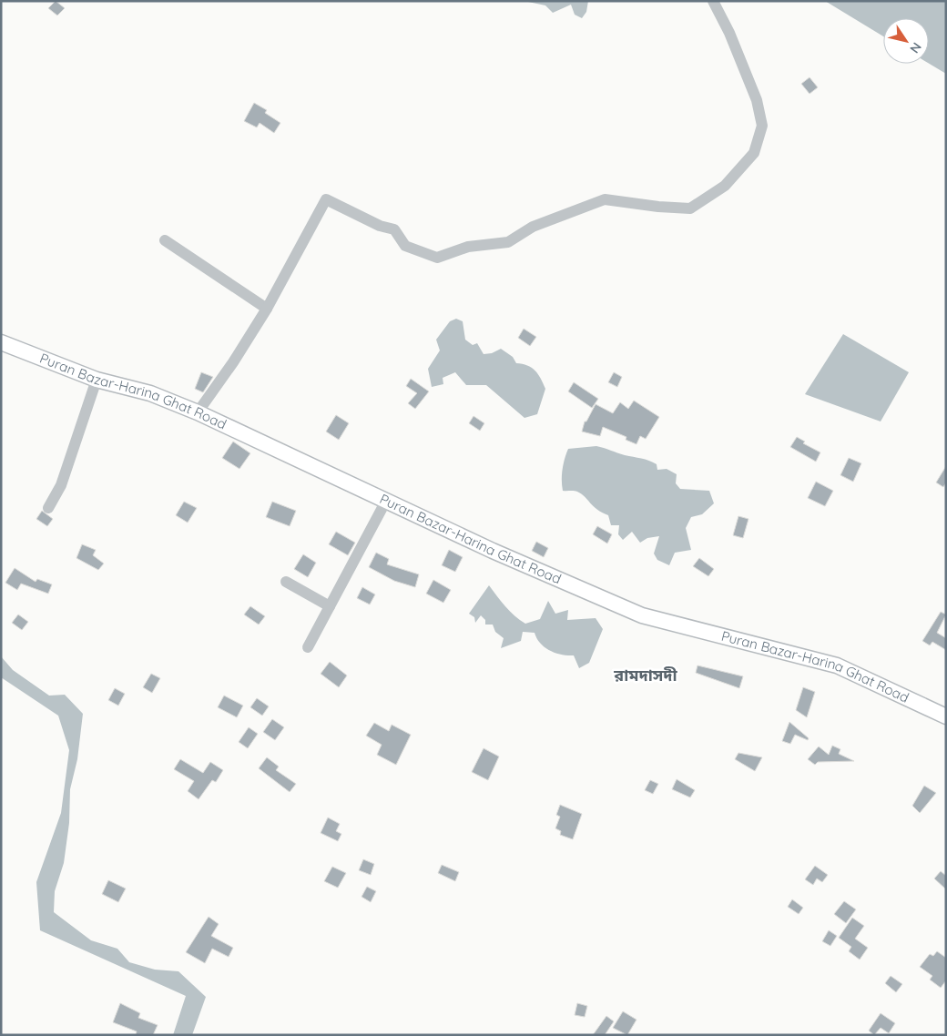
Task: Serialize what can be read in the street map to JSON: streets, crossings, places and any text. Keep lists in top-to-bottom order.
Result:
{
  "streets": {
    "main road": ["Puran Bazar-Harina Ghat Road"]
  },
  "districts": ["রামদাসদী"],
  "north": "bottom right"
}
